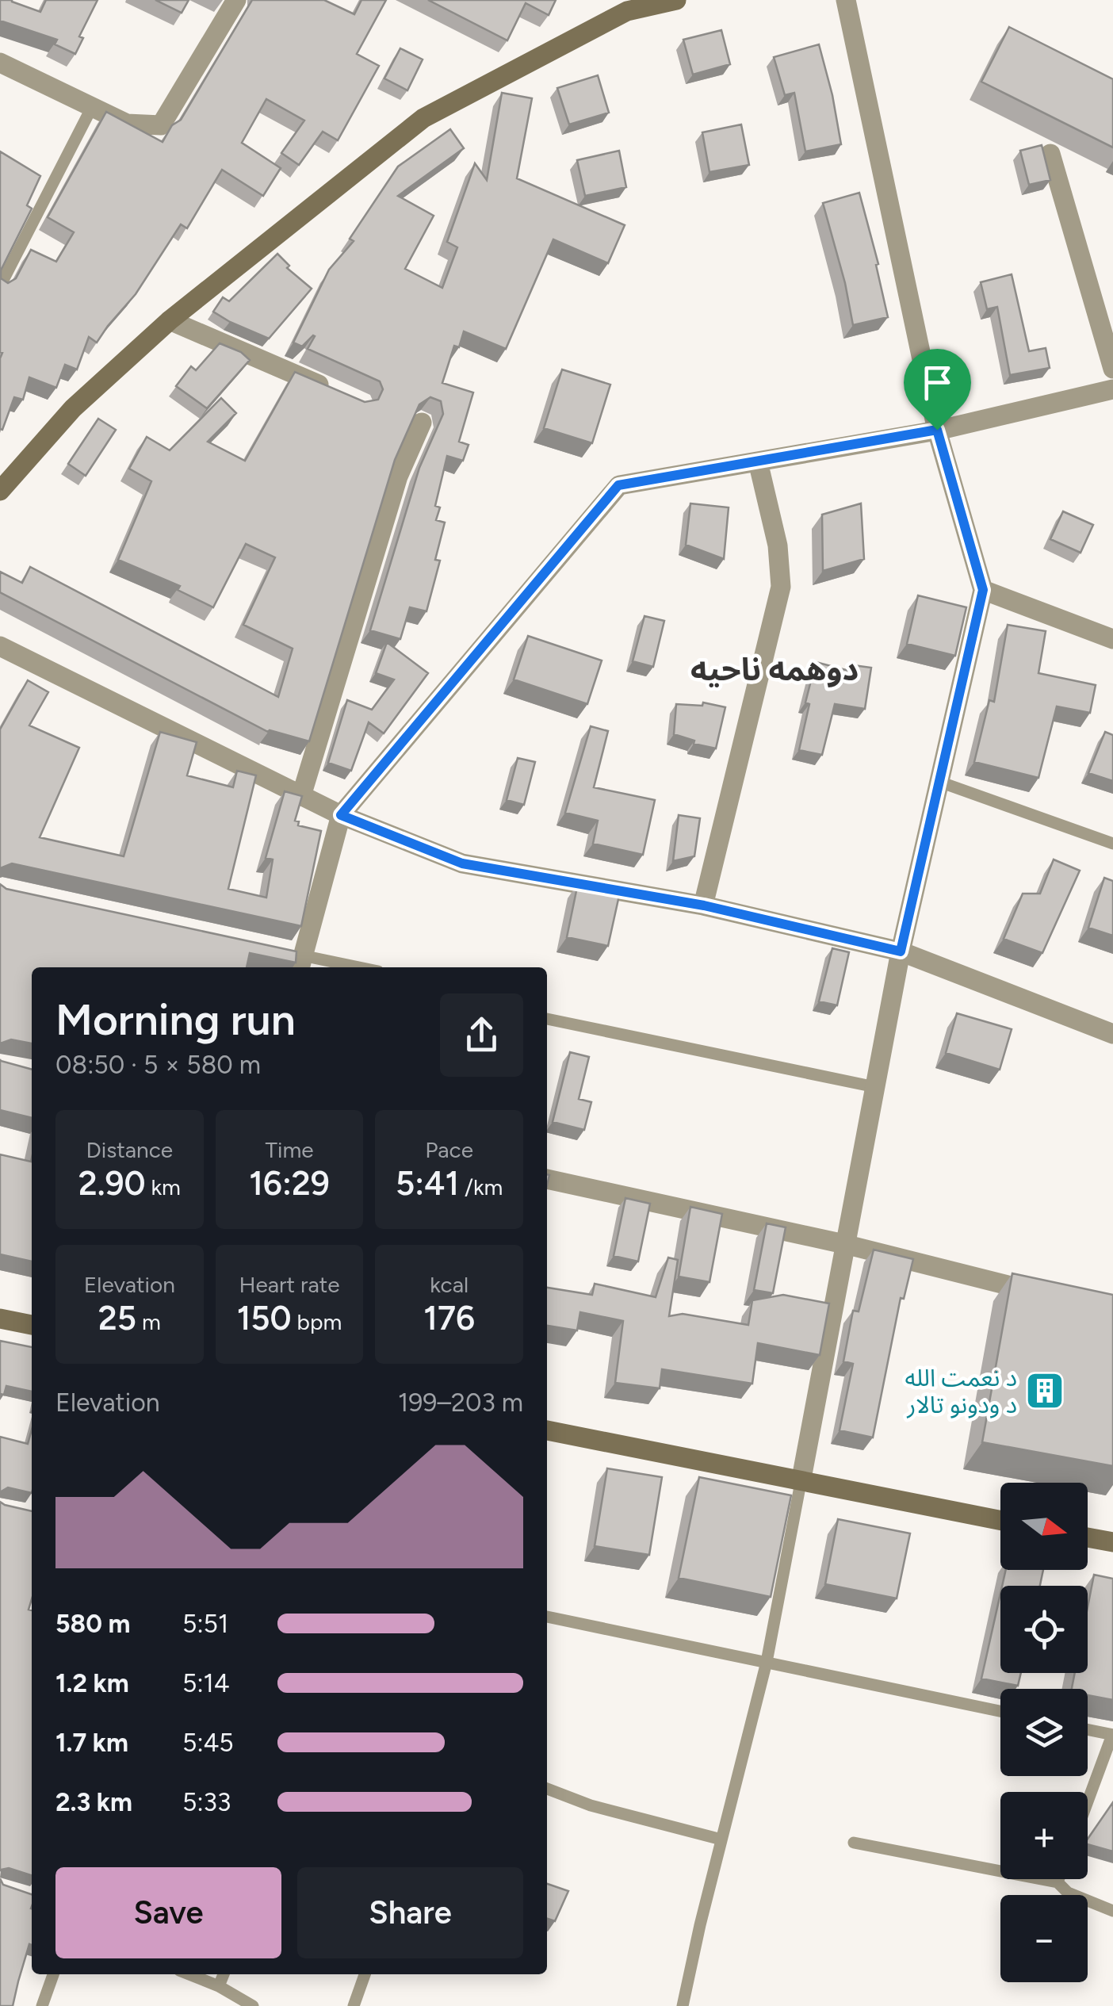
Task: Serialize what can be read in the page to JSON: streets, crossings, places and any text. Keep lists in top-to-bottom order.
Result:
{
  "districts": ["دوهمه ناحیه"],
  "places": {
    "building": ["د نعمت الله د ودونو تالار"]
  },
  "north": "right",
  "page": {
    "heading": ["Morning run", "08:50 · 5 × 580 m"],
    "stats": [
      ["Distance", "2.90 km"],
      ["Time", "16:29"],
      ["Pace", "5:41 /km"],
      ["Elevation", "25 m"],
      ["Heart rate", "150 bpm"],
      ["kcal", "176"]
    ],
    "chart": ["Elevation", "199–203 m"],
    "map_buttons": ["+", "−"],
    "list": [
      {
        "name": "580 m",
        "note": "5:51"
      },
      {
        "name": "1.2 km",
        "note": "5:14"
      },
      {
        "name": "1.7 km",
        "note": "5:45"
      },
      {
        "name": "2.3 km",
        "note": "5:33"
      }
    ],
    "buttons": ["Save", "Share"]
  }
}
